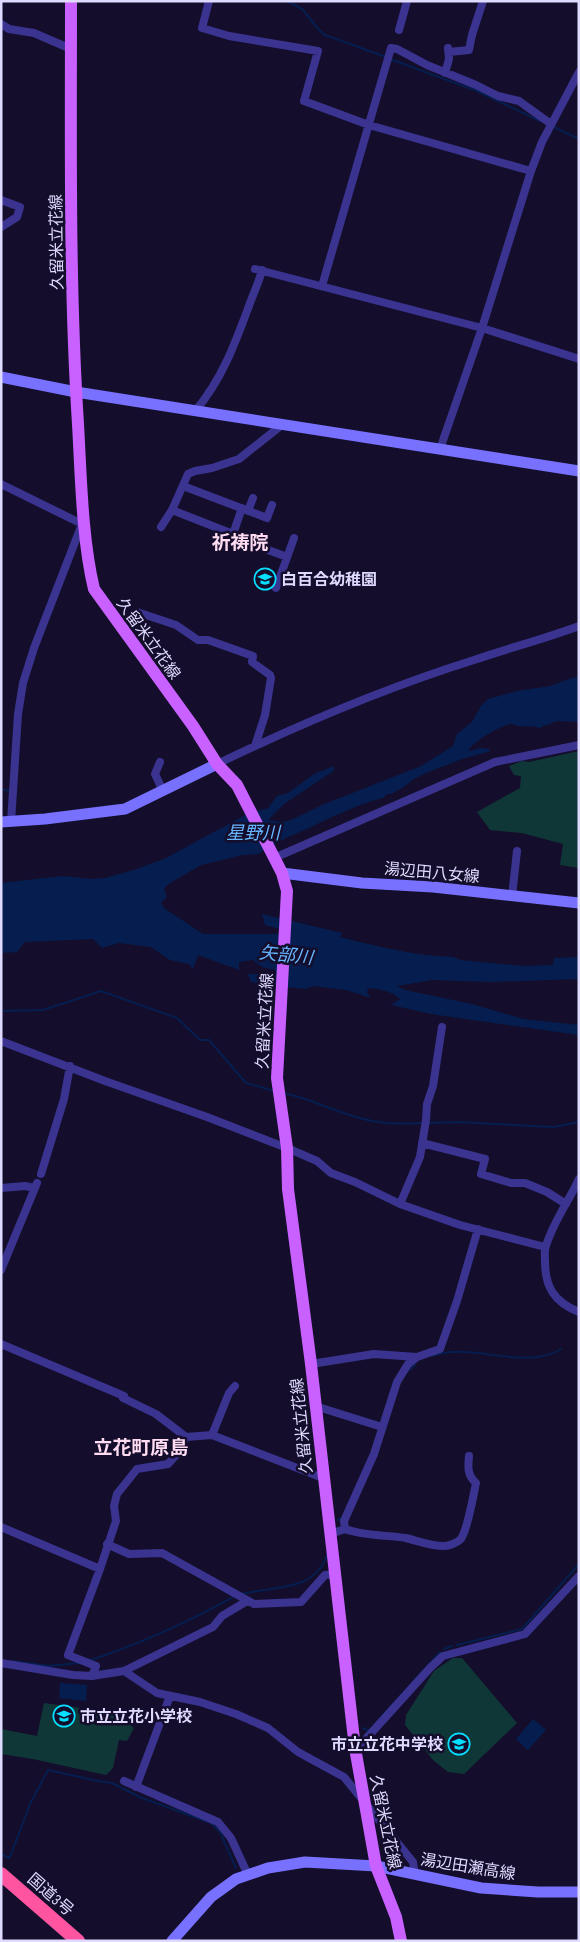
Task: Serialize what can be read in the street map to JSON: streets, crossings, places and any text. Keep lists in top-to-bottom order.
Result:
{
  "streets": {
    "highway": ["国道3号"],
    "main road": ["久留米立花線"],
    "street": ["湯辺田八女線", "湯辺田瀬高線"]
  },
  "crossings": [
    ["久留米立花線", "湯辺田八女線"],
    ["久留米立花線", "湯辺田瀬高線"]
  ],
  "districts": ["祈祷院", "立花町原島"],
  "water": ["星野川", "矢部川"],
  "places": {
    "school or university": ["白百合幼稚園", "市立立花小学校", "市立立花中学校"]
  }
}
